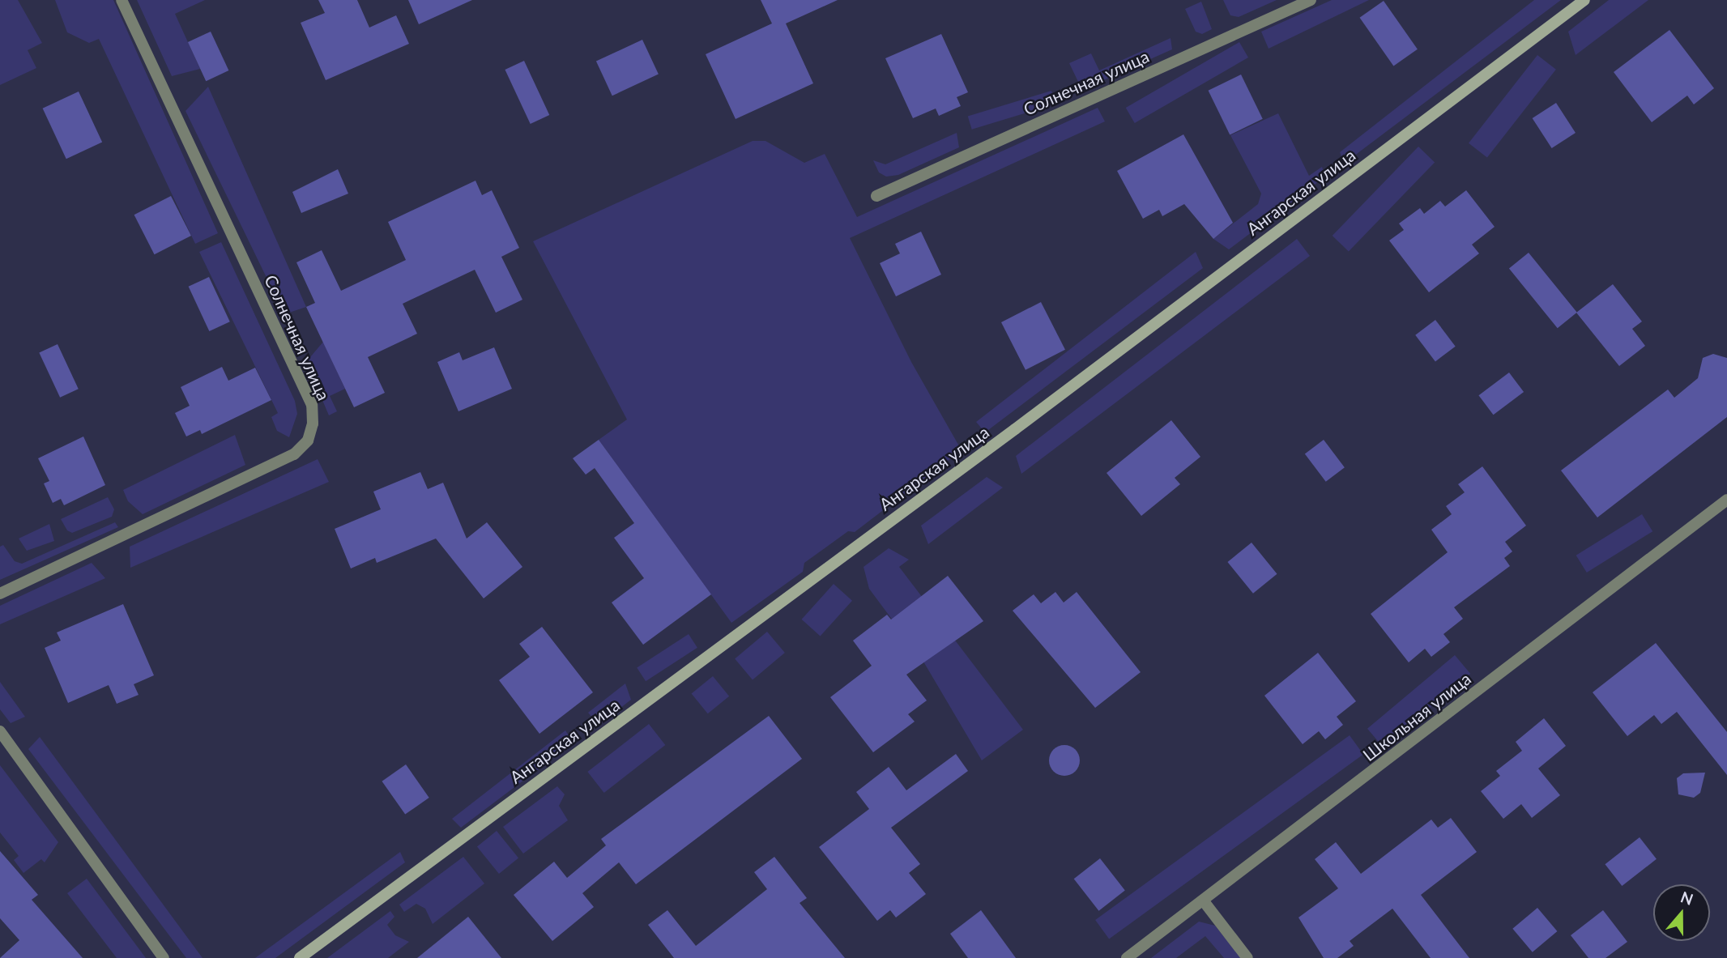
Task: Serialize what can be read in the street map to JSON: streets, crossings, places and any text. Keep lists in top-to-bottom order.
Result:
{
  "streets": {
    "street": ["Солнечная улица", "Ангарская улица", "Школьная улица"]
  },
  "north": "top"
}
